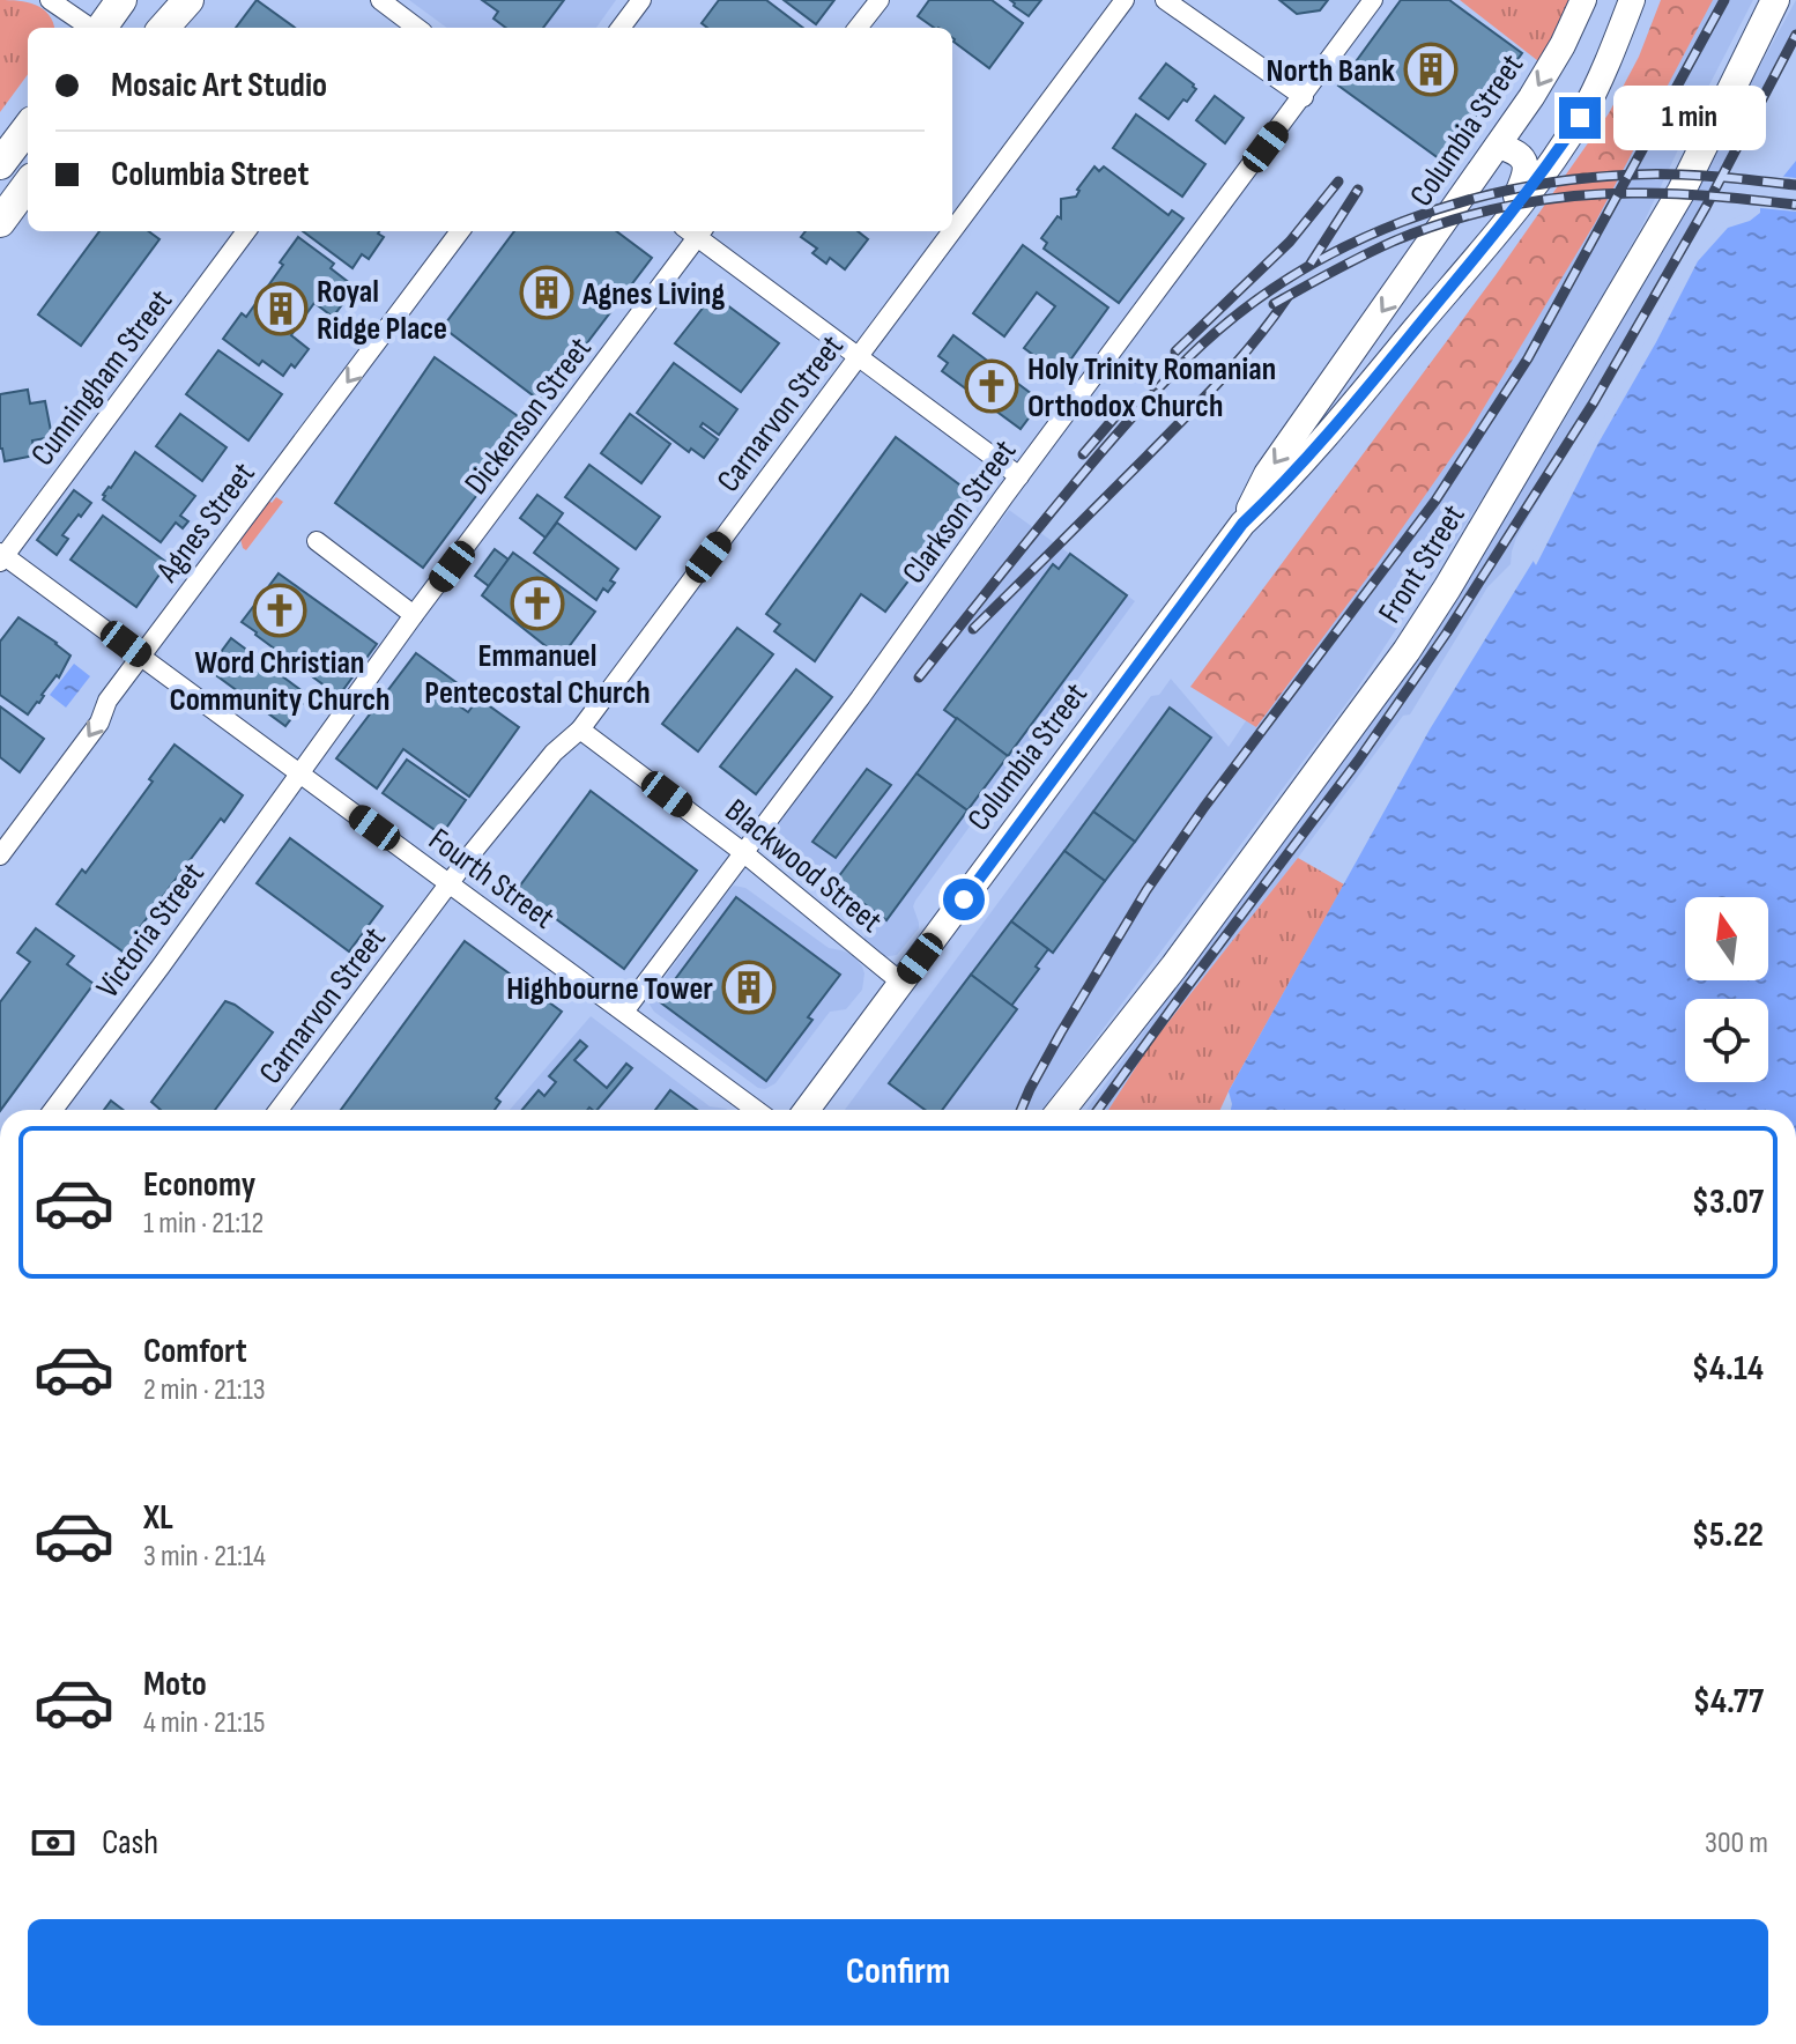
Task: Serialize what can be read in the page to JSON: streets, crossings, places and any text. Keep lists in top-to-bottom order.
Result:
{
  "streets": {
    "main road": ["Front Street"],
    "street": [
      "Columbia Street",
      "Cunningham Street",
      "Carnarvon Street",
      "Dickenson Street",
      "Clarkson Street",
      "Agnes Street",
      "Blackwood Street",
      "Fourth Street",
      "Victoria Street"
    ]
  },
  "crossings": [
    ["Columbia Street", "Blackwood Street"],
    ["Cunningham Street", "Fourth Street"],
    ["Carnarvon Street", "Blackwood Street"],
    ["Carnarvon Street", "Fourth Street"],
    ["Dickenson Street", "Fourth Street"],
    ["Dickenson Street", "Victoria Street"],
    ["Clarkson Street", "Blackwood Street"],
    ["Clarkson Street", "Fourth Street"],
    ["Agnes Street", "Fourth Street"],
    ["Fourth Street", "Victoria Street"]
  ],
  "one_way": ["Agnes Street"],
  "places": {
    "building": [
      "North Bank",
      "Agnes Living",
      "Royal Ridge Place",
      "Highbourne Tower"
    ],
    "church": ["Holy Trinity Romanian Orthodox Church", "Emmanuel Pentecostal Church", "Word Christian Community Church"]
  },
  "north": "top",
  "page": {
    "banner": ["Mosaic Art Studio", "Columbia Street"],
    "bubble": "1 min",
    "list": [
      {
        "name": "Economy",
        "note": "1 min · 21:12",
        "value": "$3.07"
      },
      {
        "name": "Comfort",
        "note": "2 min · 21:13",
        "value": "$4.14"
      },
      {
        "name": "XL",
        "note": "3 min · 21:14",
        "value": "$5.22"
      },
      {
        "name": "Moto",
        "note": "4 min · 21:15",
        "value": "$4.77"
      }
    ],
    "pay": ["Cash", "300 m"],
    "buttons": "Confirm"
  }
}
